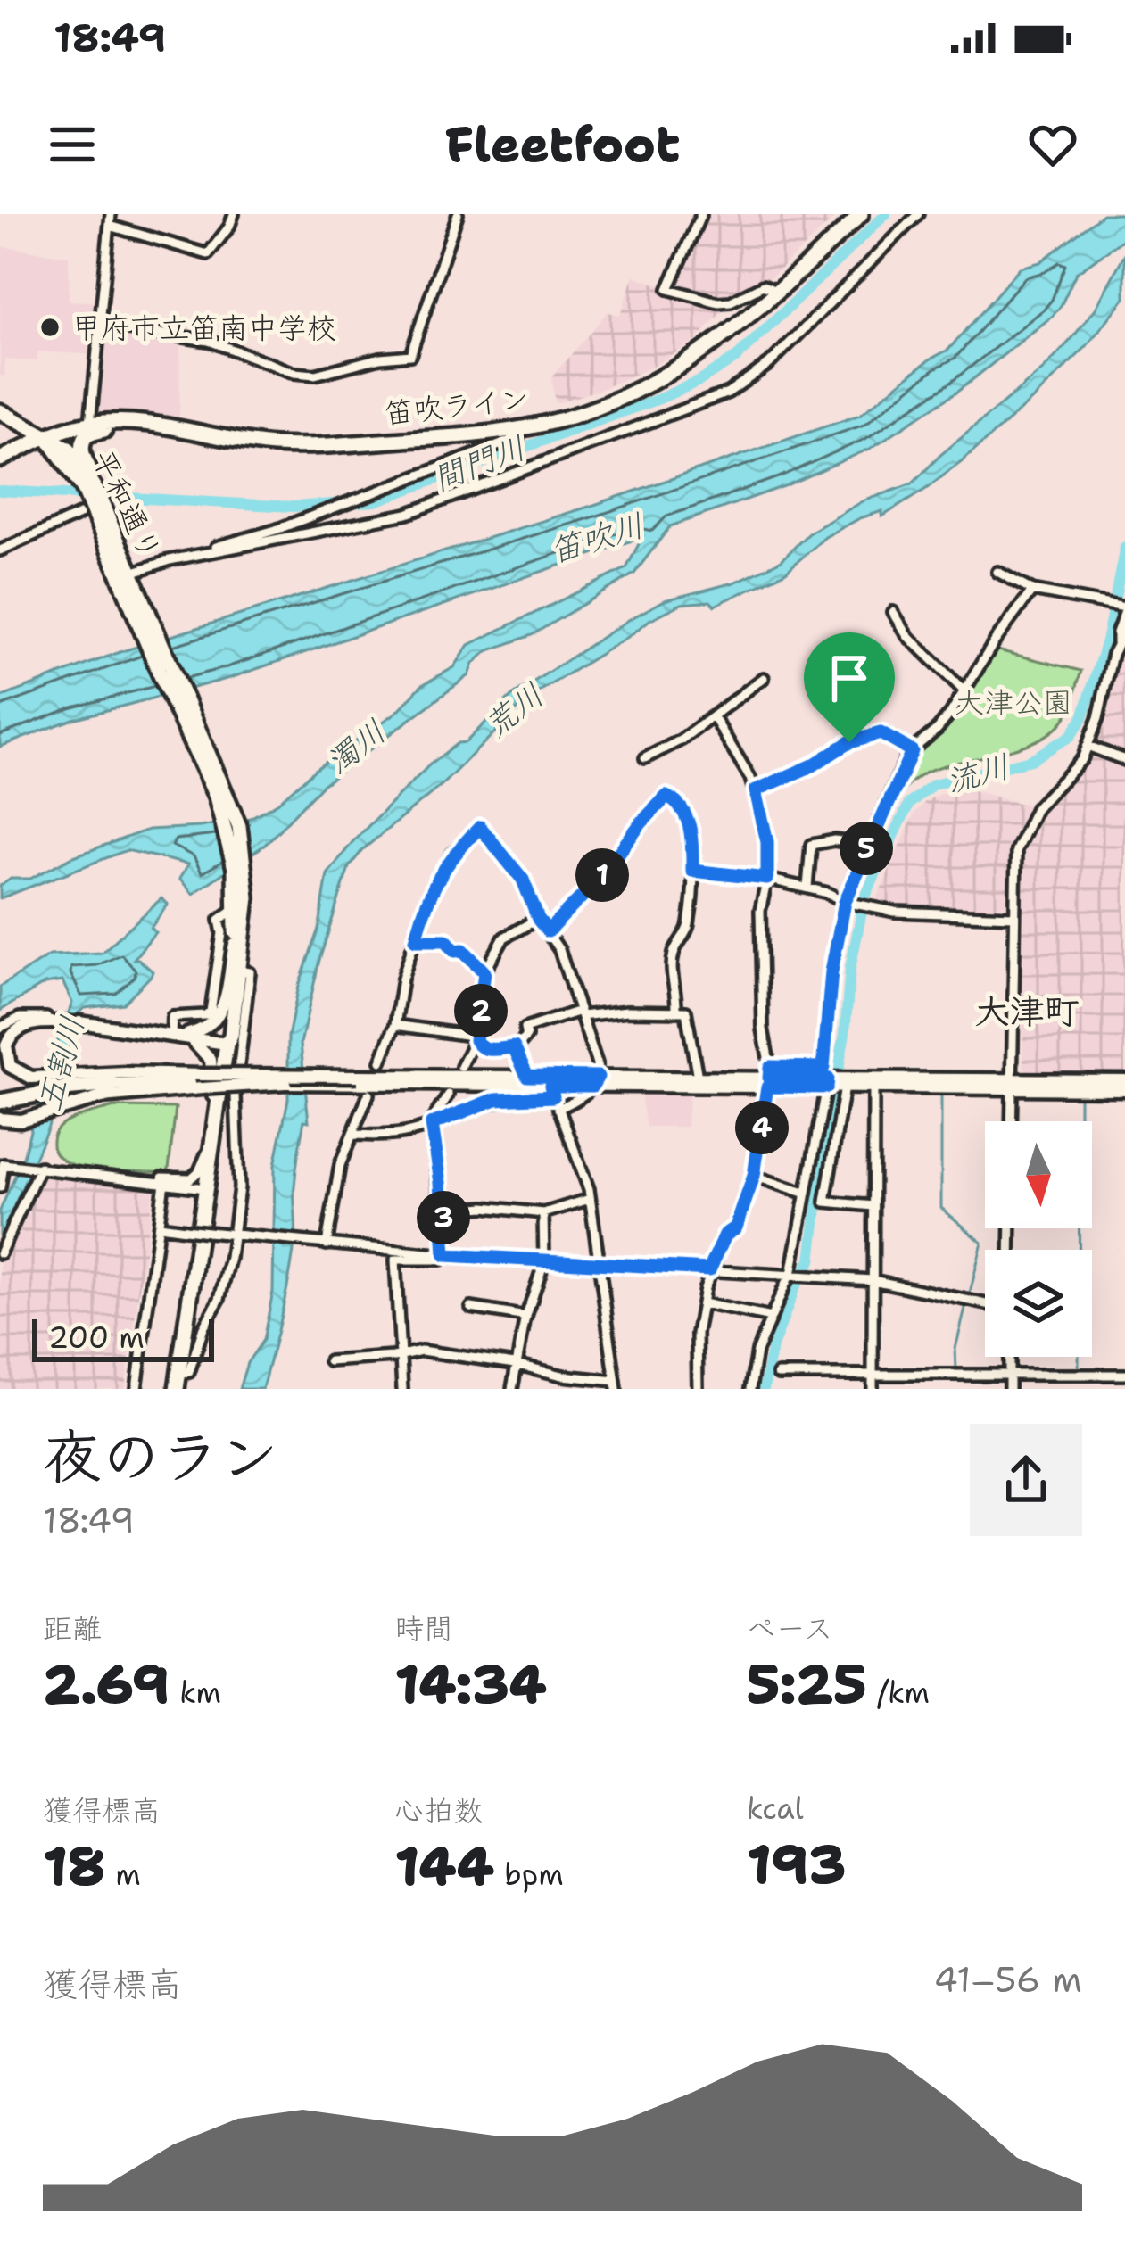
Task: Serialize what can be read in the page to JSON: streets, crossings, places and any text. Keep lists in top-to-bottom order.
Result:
{
  "streets": {
    "highway": ["笛吹ライン", "平和通り"]
  },
  "crossings": [
    ["笛吹ライン", "平和通り"]
  ],
  "districts": ["大津町"],
  "water": [
    "間門川",
    "笛吹川",
    "荒川",
    "濁川",
    "流川",
    "五割川"
  ],
  "parks": ["大津公園"],
  "places": ["甲府市立笛南中学校"],
  "scale_bar": "200 m",
  "north": "bottom",
  "page": {
    "status": "18:49",
    "header": "Fleetfoot",
    "pins": [
      "5",
      "1",
      "2",
      "4",
      "3"
    ],
    "scale": "200 m",
    "heading": ["夜のラン", "18:49"],
    "stats": [
      ["距離", "2.69 km"],
      ["時間", "14:34"],
      ["ペース", "5:25 /km"],
      ["獲得標高", "18 m"],
      ["心拍数", "144 bpm"],
      ["kcal", "193"]
    ],
    "chart": ["獲得標高", "41–56 m"]
  }
}
